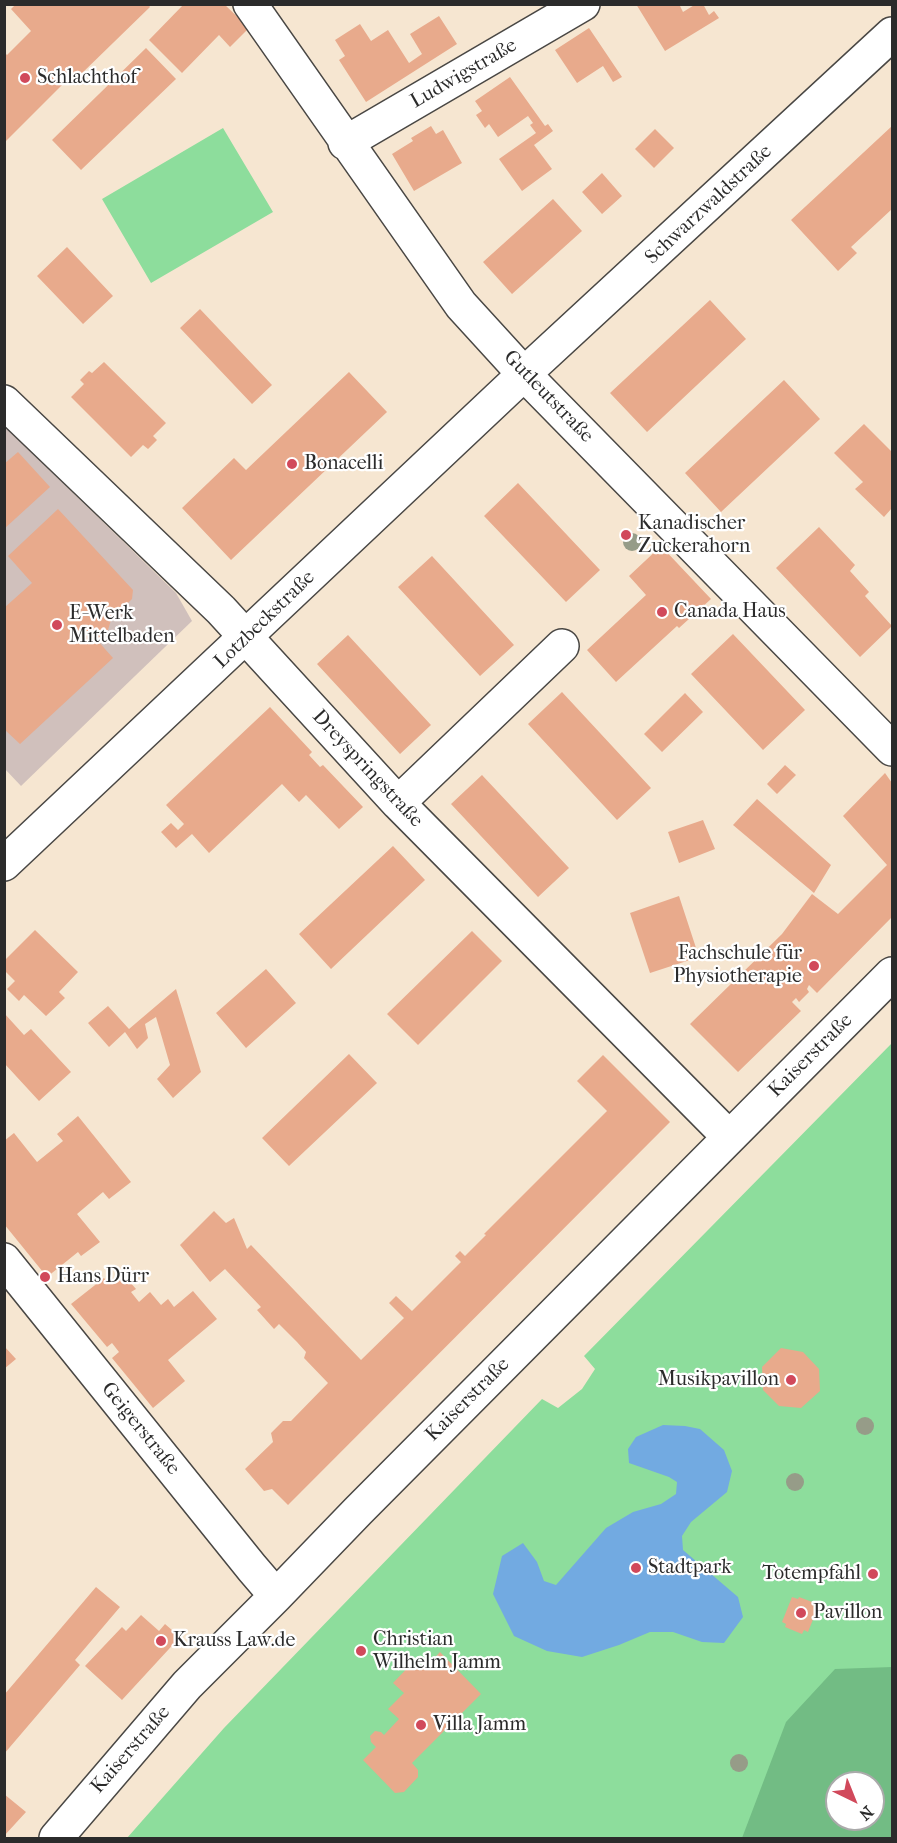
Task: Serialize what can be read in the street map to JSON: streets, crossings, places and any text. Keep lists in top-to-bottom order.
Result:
{
  "streets": {
    "street": [
      "Ludwigstraße",
      "Schwarzwaldstraße",
      "Gutleutstraße",
      "Lotzbeckstraße",
      "Dreyspringstraße",
      "Kaiserstraße",
      "Geigerstraße"
    ]
  },
  "crossings": [
    ["Ludwigstraße", "Gutleutstraße"],
    ["Schwarzwaldstraße", "Gutleutstraße"],
    ["Schwarzwaldstraße", "Lotzbeckstraße"],
    ["Gutleutstraße", "Lotzbeckstraße"],
    ["Lotzbeckstraße", "Dreyspringstraße"],
    ["Dreyspringstraße", "Kaiserstraße"],
    ["Kaiserstraße", "Geigerstraße"]
  ],
  "places": [
    "Schlachthof",
    "Bonacelli",
    "Kanadischer Zuckerahorn",
    "Canada Haus",
    "E-Werk Mittelbaden",
    "Fachschule für Physiotherapie",
    "Hans Dürr",
    "Musikpavillon",
    "Stadtpark",
    "Totempfahl",
    "Pavillon",
    "Krauss Law.de",
    "Christian Wilhelm Jamm",
    "Villa Jamm"
  ],
  "north": "bottom right"
}
